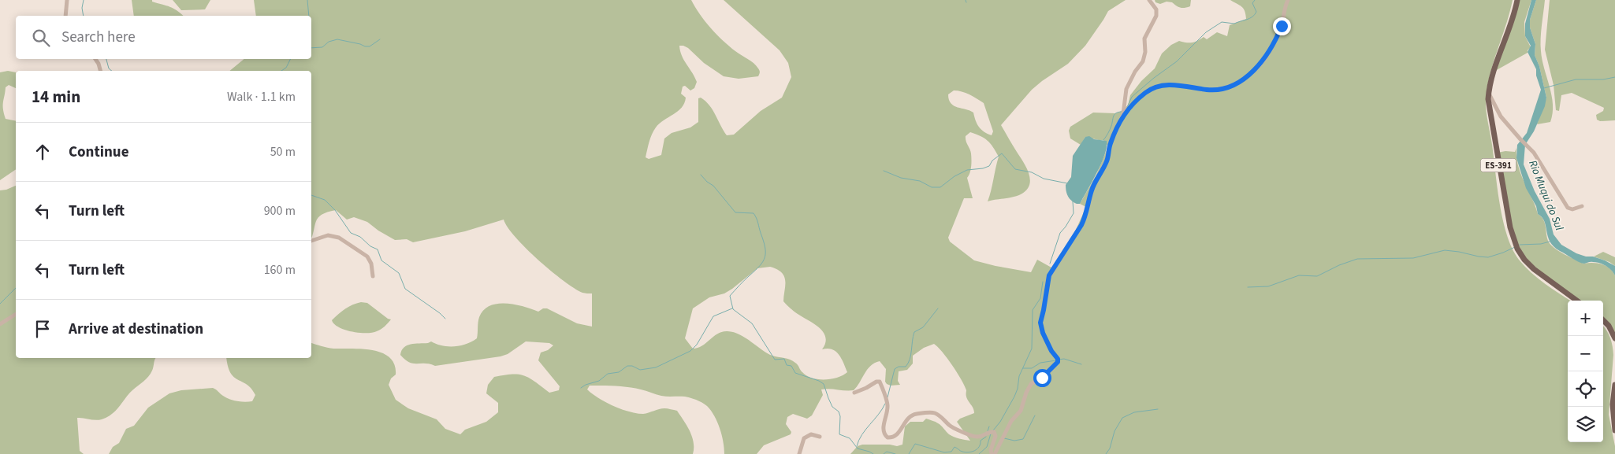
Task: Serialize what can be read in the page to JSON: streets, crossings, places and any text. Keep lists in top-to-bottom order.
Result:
{
  "streets": {
    "main road": ["ES-391"]
  },
  "water": ["Rio Muqui do Sul"],
  "page": {
    "search": "Search here",
    "heading": ["14 min", "Walk · 1.1 km"],
    "list": [
      ["Continue", "50 m"],
      ["Turn left", "900 m"],
      ["Turn left", "160 m"],
      "Arrive at destination"
    ],
    "map_buttons": ["+", "−"]
  }
}
